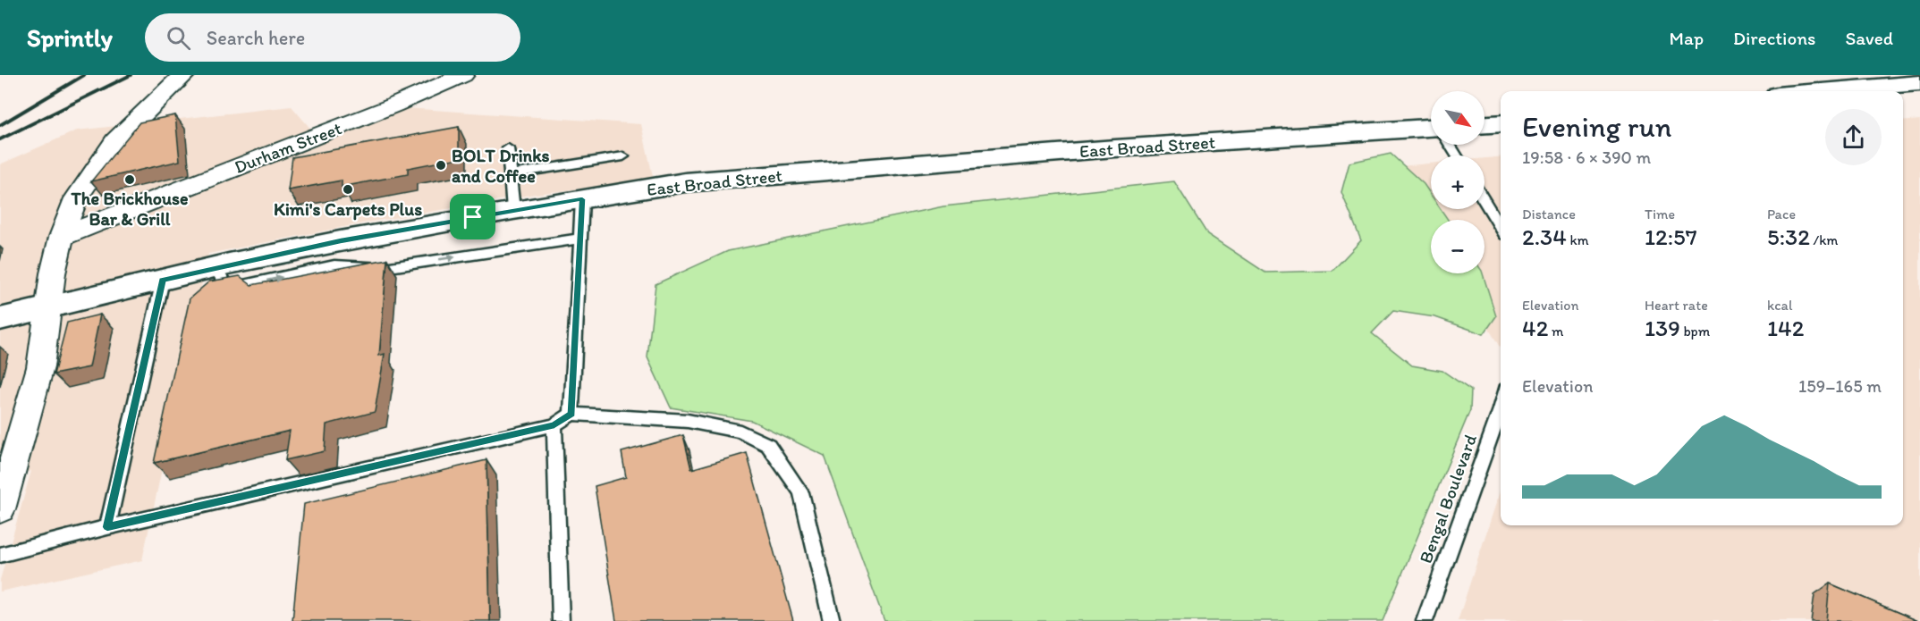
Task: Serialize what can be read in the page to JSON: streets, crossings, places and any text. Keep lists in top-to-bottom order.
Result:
{
  "streets": {
    "main road": ["East Broad Street"],
    "street": ["Durham Street"],
    "lane": ["Bengal Boulevard"]
  },
  "places": ["BOLT Drinks and Coffee", "The Brickhouse Bar & Grill", "Kimi's Carpets Plus"],
  "north": "bottom right",
  "page": {
    "header": "Sprintly",
    "search": "Search here",
    "nav": ["Map", "Directions", "Saved"],
    "map_buttons": ["+", "−"],
    "heading": ["Evening run", "19:58 · 6 × 390 m"],
    "stats": [
      ["Distance", "2.34 km"],
      ["Time", "12:57"],
      ["Pace", "5:32 /km"],
      ["Elevation", "42 m"],
      ["Heart rate", "139 bpm"],
      ["kcal", "142"]
    ],
    "chart": ["Elevation", "159–165 m"]
  }
}
